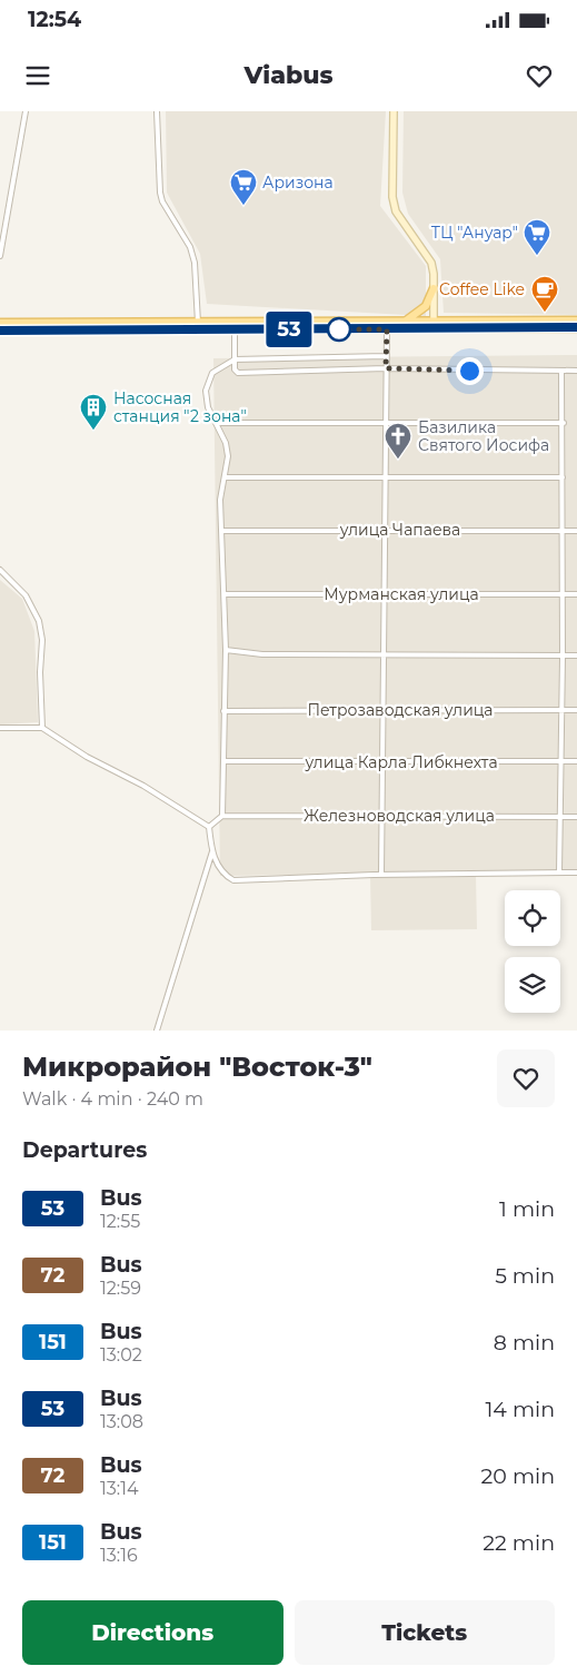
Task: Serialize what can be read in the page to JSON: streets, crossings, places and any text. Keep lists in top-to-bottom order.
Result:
{
  "streets": {
    "street": [
      "улица Чапаева",
      "Мурманская улица",
      "Петрозаводская улица",
      "улица Карла Либкнехта",
      "Железноводская улица"
    ]
  },
  "places": {
    "supermarket": ["Аризона", "ТЦ \"Ануар\""],
    "cafe": ["Coffee Like"],
    "building": ["Насосная станция \"2 зона\""],
    "church": ["Базилика Святого Иосифа"]
  },
  "lines": ["bus line 53"],
  "page": {
    "status": "12:54",
    "header": "Viabus",
    "on_map": "53",
    "heading": [
      ["Микрорайон \"Восток-3\"", "Walk · 4 min · 240 m"],
      "Departures"
    ],
    "list": [
      {
        "mark": "53",
        "name": "Bus",
        "note": "12:55",
        "value": "1 min"
      },
      {
        "mark": "72",
        "name": "Bus",
        "note": "12:59",
        "value": "5 min"
      },
      {
        "mark": "151",
        "name": "Bus",
        "note": "13:02",
        "value": "8 min"
      },
      {
        "mark": "53",
        "name": "Bus",
        "note": "13:08",
        "value": "14 min"
      },
      {
        "mark": "72",
        "name": "Bus",
        "note": "13:14",
        "value": "20 min"
      },
      {
        "mark": "151",
        "name": "Bus",
        "note": "13:16",
        "value": "22 min"
      }
    ],
    "buttons": ["Directions", "Tickets"]
  }
}
